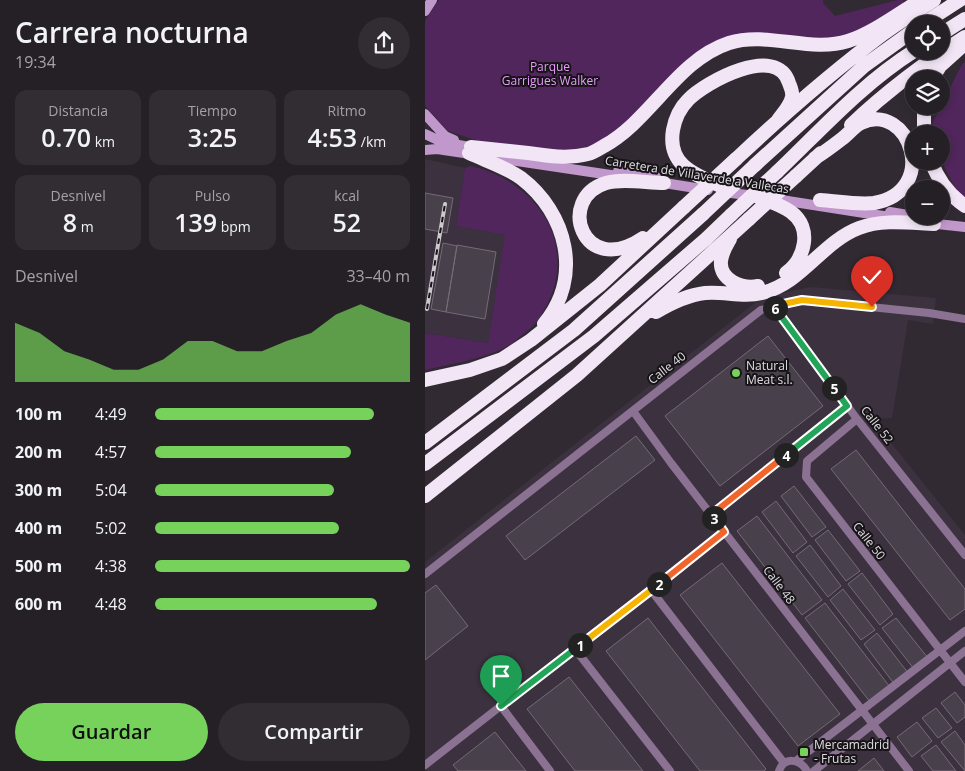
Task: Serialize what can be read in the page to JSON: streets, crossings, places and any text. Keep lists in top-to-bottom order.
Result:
{
  "streets": {
    "main road": ["Carretera de Villaverde a Vallecas"],
    "street": [
      "Calle 40",
      "Calle 52",
      "Calle 50",
      "Calle 48"
    ]
  },
  "crossings": [
    ["Calle 40", "Calle 52"],
    ["Calle 40", "Calle 48"],
    ["Calle 52", "Calle 50"]
  ],
  "parks": ["Parque Garrigues Walker"],
  "places": {
    "other": ["Natural Meat s.l."],
    "transit": ["Mercamadrid - Frutas"]
  },
  "page": {
    "heading": ["Carrera nocturna", "19:34"],
    "map_buttons": ["+", "−"],
    "stats": [
      ["Distancia", "0.70 km"],
      ["Tiempo", "3:25"],
      ["Ritmo", "4:53 /km"],
      ["Desnivel", "8 m"],
      ["Pulso", "139 bpm"],
      ["kcal", "52"]
    ],
    "chart": ["Desnivel", "33–40 m"],
    "pins": [
      "6",
      "5",
      "4",
      "3",
      "2",
      "1"
    ],
    "list": [
      {
        "name": "100 m",
        "note": "4:49"
      },
      {
        "name": "200 m",
        "note": "4:57"
      },
      {
        "name": "300 m",
        "note": "5:04"
      },
      {
        "name": "400 m",
        "note": "5:02"
      },
      {
        "name": "500 m",
        "note": "4:38"
      },
      {
        "name": "600 m",
        "note": "4:48"
      }
    ],
    "buttons": ["Guardar", "Compartir"]
  }
}
